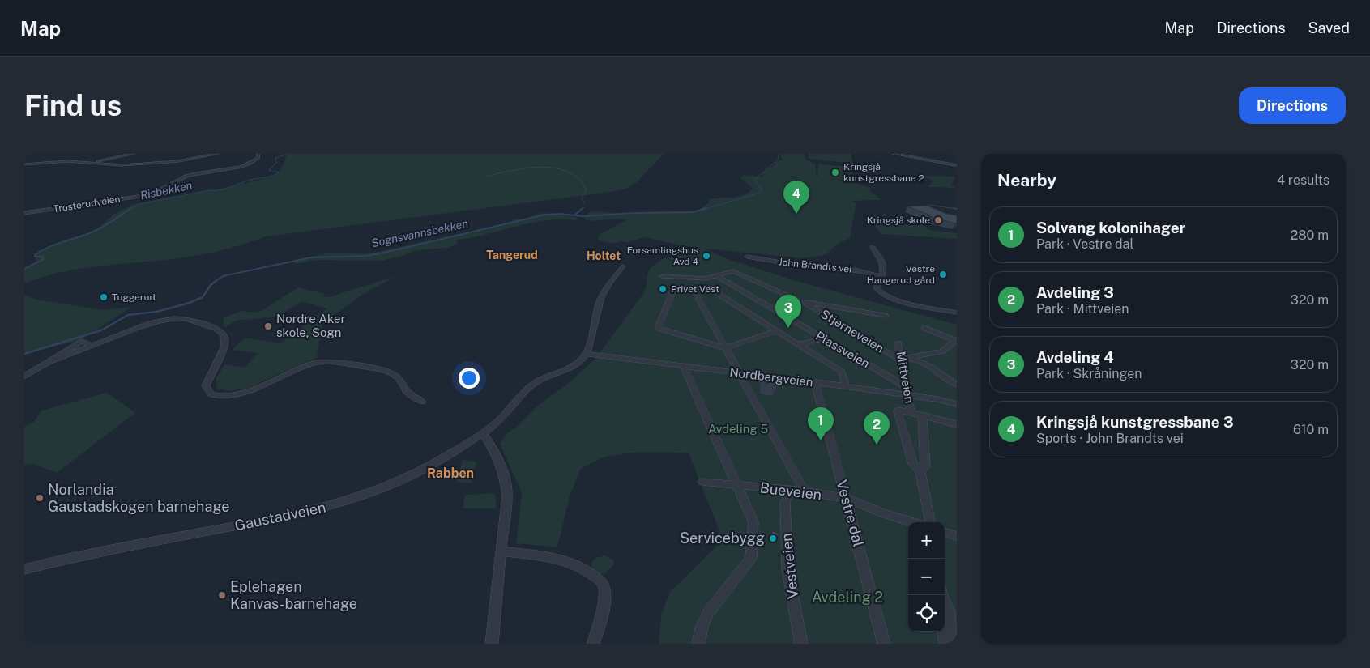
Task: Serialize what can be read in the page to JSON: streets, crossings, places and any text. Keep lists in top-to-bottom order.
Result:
{
  "streets": {
    "street": [
      "Trosterudveien",
      "John Brandts vei",
      "Stjerneveien",
      "Plassveien",
      "Nordbergveien",
      "Mittveien",
      "Bueveien",
      "Vestre dal",
      "Gaustadveien",
      "Vestveien"
    ]
  },
  "crossings": [
    ["Stjerneveien", "Mittveien"],
    ["Plassveien", "Nordbergveien"],
    ["Plassveien", "Mittveien"],
    ["Nordbergveien", "Mittveien"],
    ["Nordbergveien", "Vestre dal"],
    ["Nordbergveien", "Gaustadveien"],
    ["Bueveien", "Vestre dal"],
    ["Bueveien", "Vestveien"]
  ],
  "districts": ["Tangerud", "Holtet", "Rabben"],
  "water": ["Risbekken", "Sognsvannsbekken"],
  "parks": ["Avdeling 5", "Avdeling 2"],
  "places": [
    "Kringsjå kunstgressbane 2",
    "Kringsjå skole",
    "Forsamlingshus Avd 4",
    "Vestre Haugerud gård",
    "Privet Vest",
    "Tuggerud",
    "Nordre Aker skole, Sogn",
    "Norlandia Gaustadskogen barnehage",
    "Servicebygg",
    "Eplehagen Kanvas-barnehage"
  ],
  "page": {
    "header": "Map",
    "nav": ["Map", "Directions", "Saved"],
    "buttons": "Directions",
    "title": "Find us",
    "heading": ["Nearby", "4 results"],
    "pins": [
      "4",
      "3",
      "1",
      "2"
    ],
    "list": [
      {
        "mark": "1",
        "name": "Solvang kolonihager",
        "note": "Park · Vestre dal",
        "value": "280 m"
      },
      {
        "mark": "2",
        "name": "Avdeling 3",
        "note": "Park · Mittveien",
        "value": "320 m"
      },
      {
        "mark": "3",
        "name": "Avdeling 4",
        "note": "Park · Skråningen",
        "value": "320 m"
      },
      {
        "mark": "4",
        "name": "Kringsjå kunstgressbane 3",
        "note": "Sports · John Brandts vei",
        "value": "610 m"
      }
    ],
    "map_buttons": ["+", "−"]
  }
}
